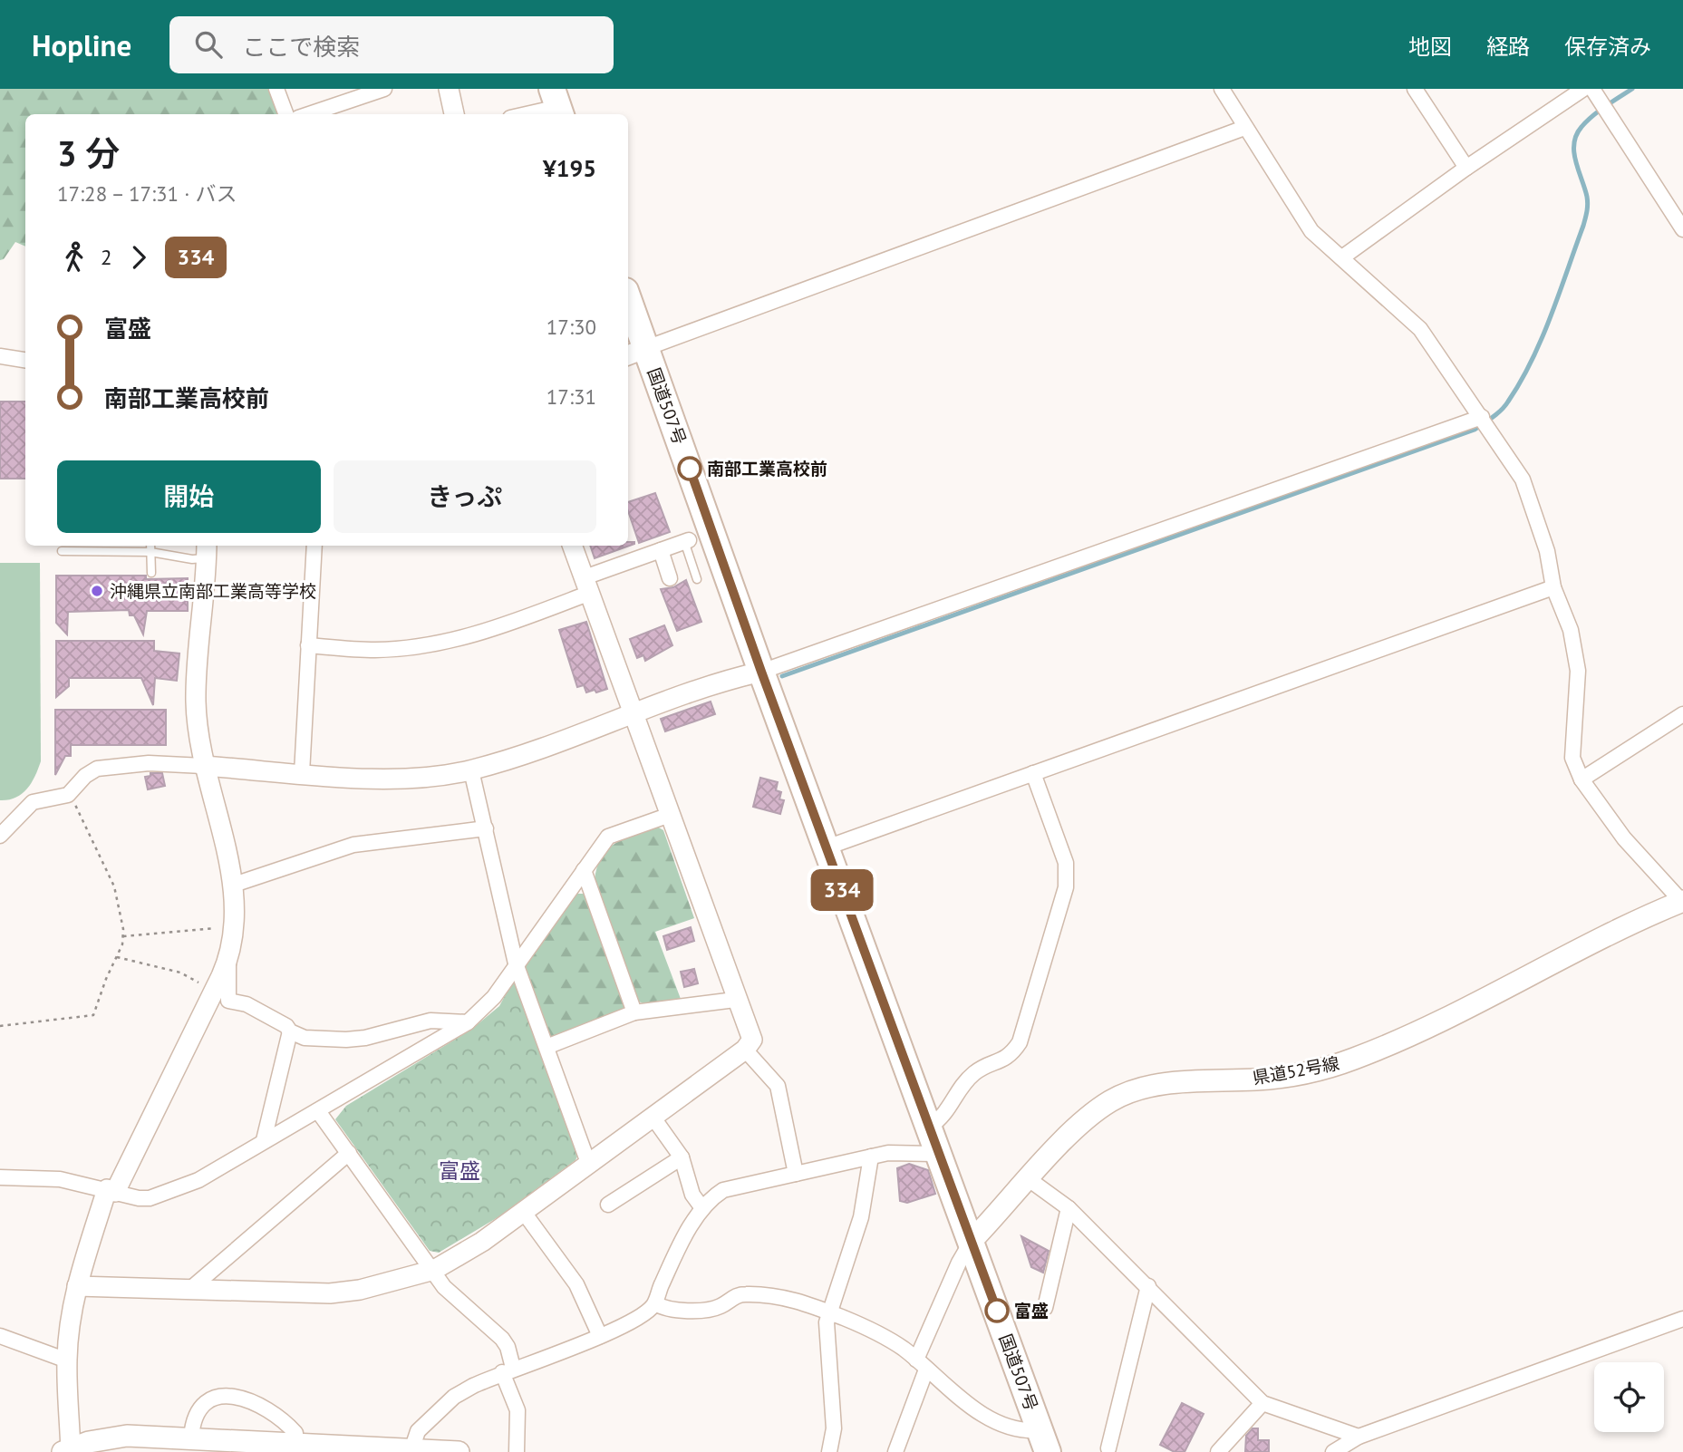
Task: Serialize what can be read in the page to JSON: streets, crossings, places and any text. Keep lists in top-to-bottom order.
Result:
{
  "streets": {
    "highway": ["国道507号"],
    "main road": ["県道52号線"]
  },
  "crossings": [
    ["国道507号", "県道52号線"]
  ],
  "districts": ["富盛"],
  "places": ["南部工業高校前", "沖縄県立南部工業高等学校", "富盛"],
  "lines": ["bus line 334"],
  "page": {
    "header": "Hopline",
    "search": "ここで検索",
    "nav": ["地図", "経路", "保存済み"],
    "on_map": "334",
    "heading": ["3 分", "17:28 – 17:31 · バス", "¥195"],
    "legs": ["2", "334"],
    "list": [
      {
        "name": "富盛",
        "value": "17:30"
      },
      {
        "name": "南部工業高校前",
        "value": "17:31"
      }
    ],
    "buttons": ["開始", "きっぷ"]
  }
}
